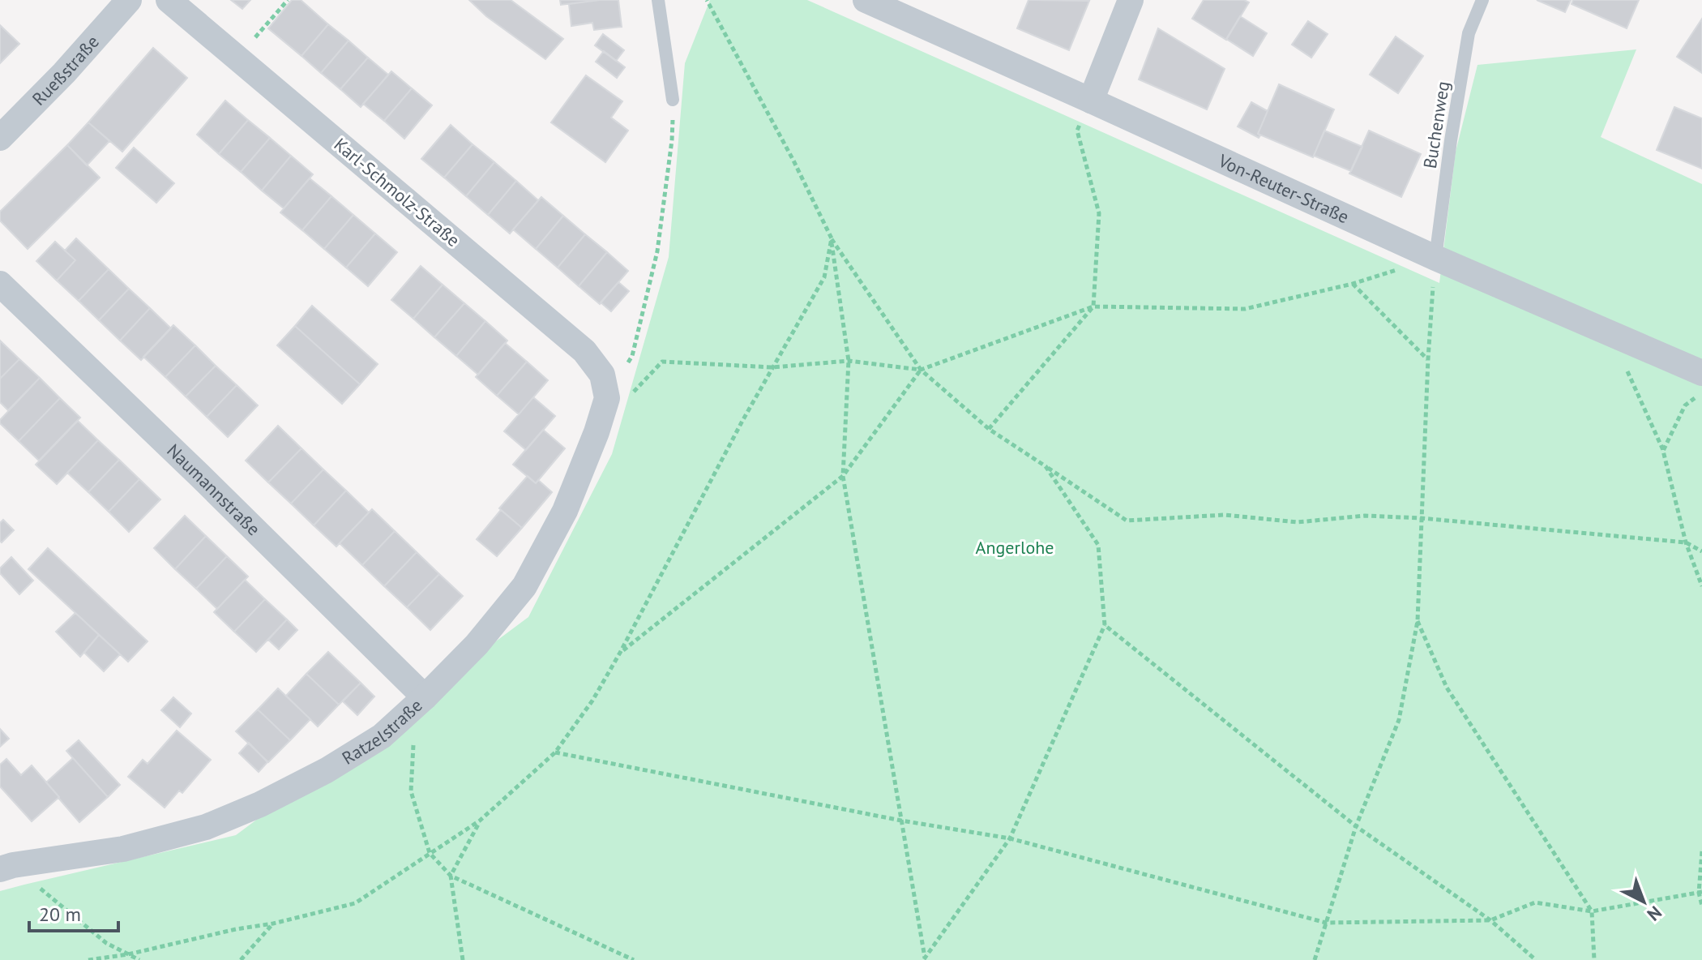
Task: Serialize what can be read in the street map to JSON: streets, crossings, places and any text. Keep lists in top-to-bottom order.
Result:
{
  "streets": {
    "street": [
      "Rueßstraße",
      "Von-Reuter-Straße",
      "Karl-Schmolz-Straße",
      "Naumannstraße",
      "Ratzelstraße"
    ],
    "lane": ["Buchenweg"]
  },
  "crossings": [
    ["Buchenweg", "Von-Reuter-Straße"],
    ["Karl-Schmolz-Straße", "Ratzelstraße"],
    ["Naumannstraße", "Ratzelstraße"]
  ],
  "parks": ["Angerlohe"],
  "scale_bar": "20 m",
  "north": "bottom right"
}
